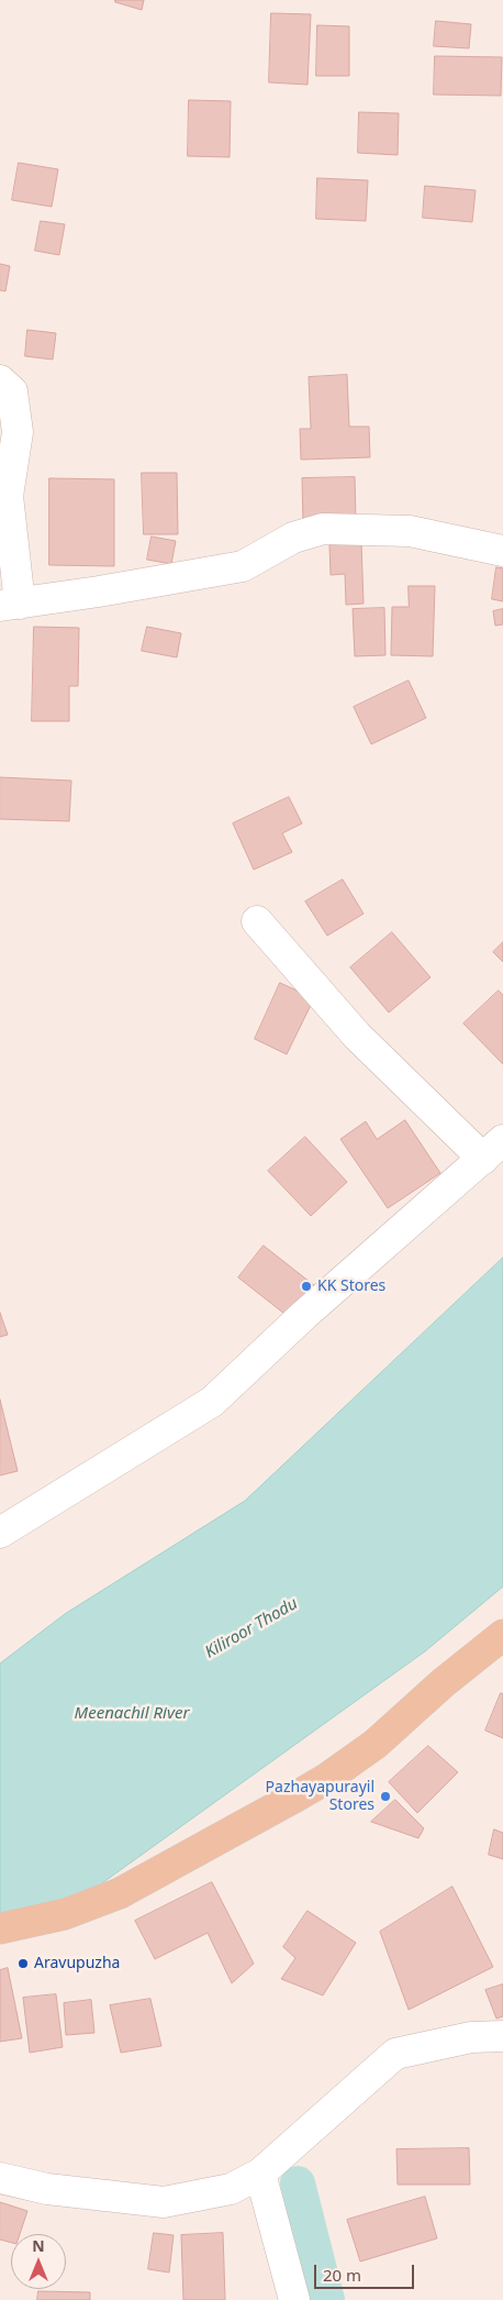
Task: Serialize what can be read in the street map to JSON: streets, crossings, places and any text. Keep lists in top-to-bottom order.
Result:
{
  "water": ["Kiliroor Thodu", "Meenachil River"],
  "places": ["KK Stores", "Pazhayapurayil Stores", "Aravupuzha"],
  "scale_bar": "20 m",
  "north": "top"
}
